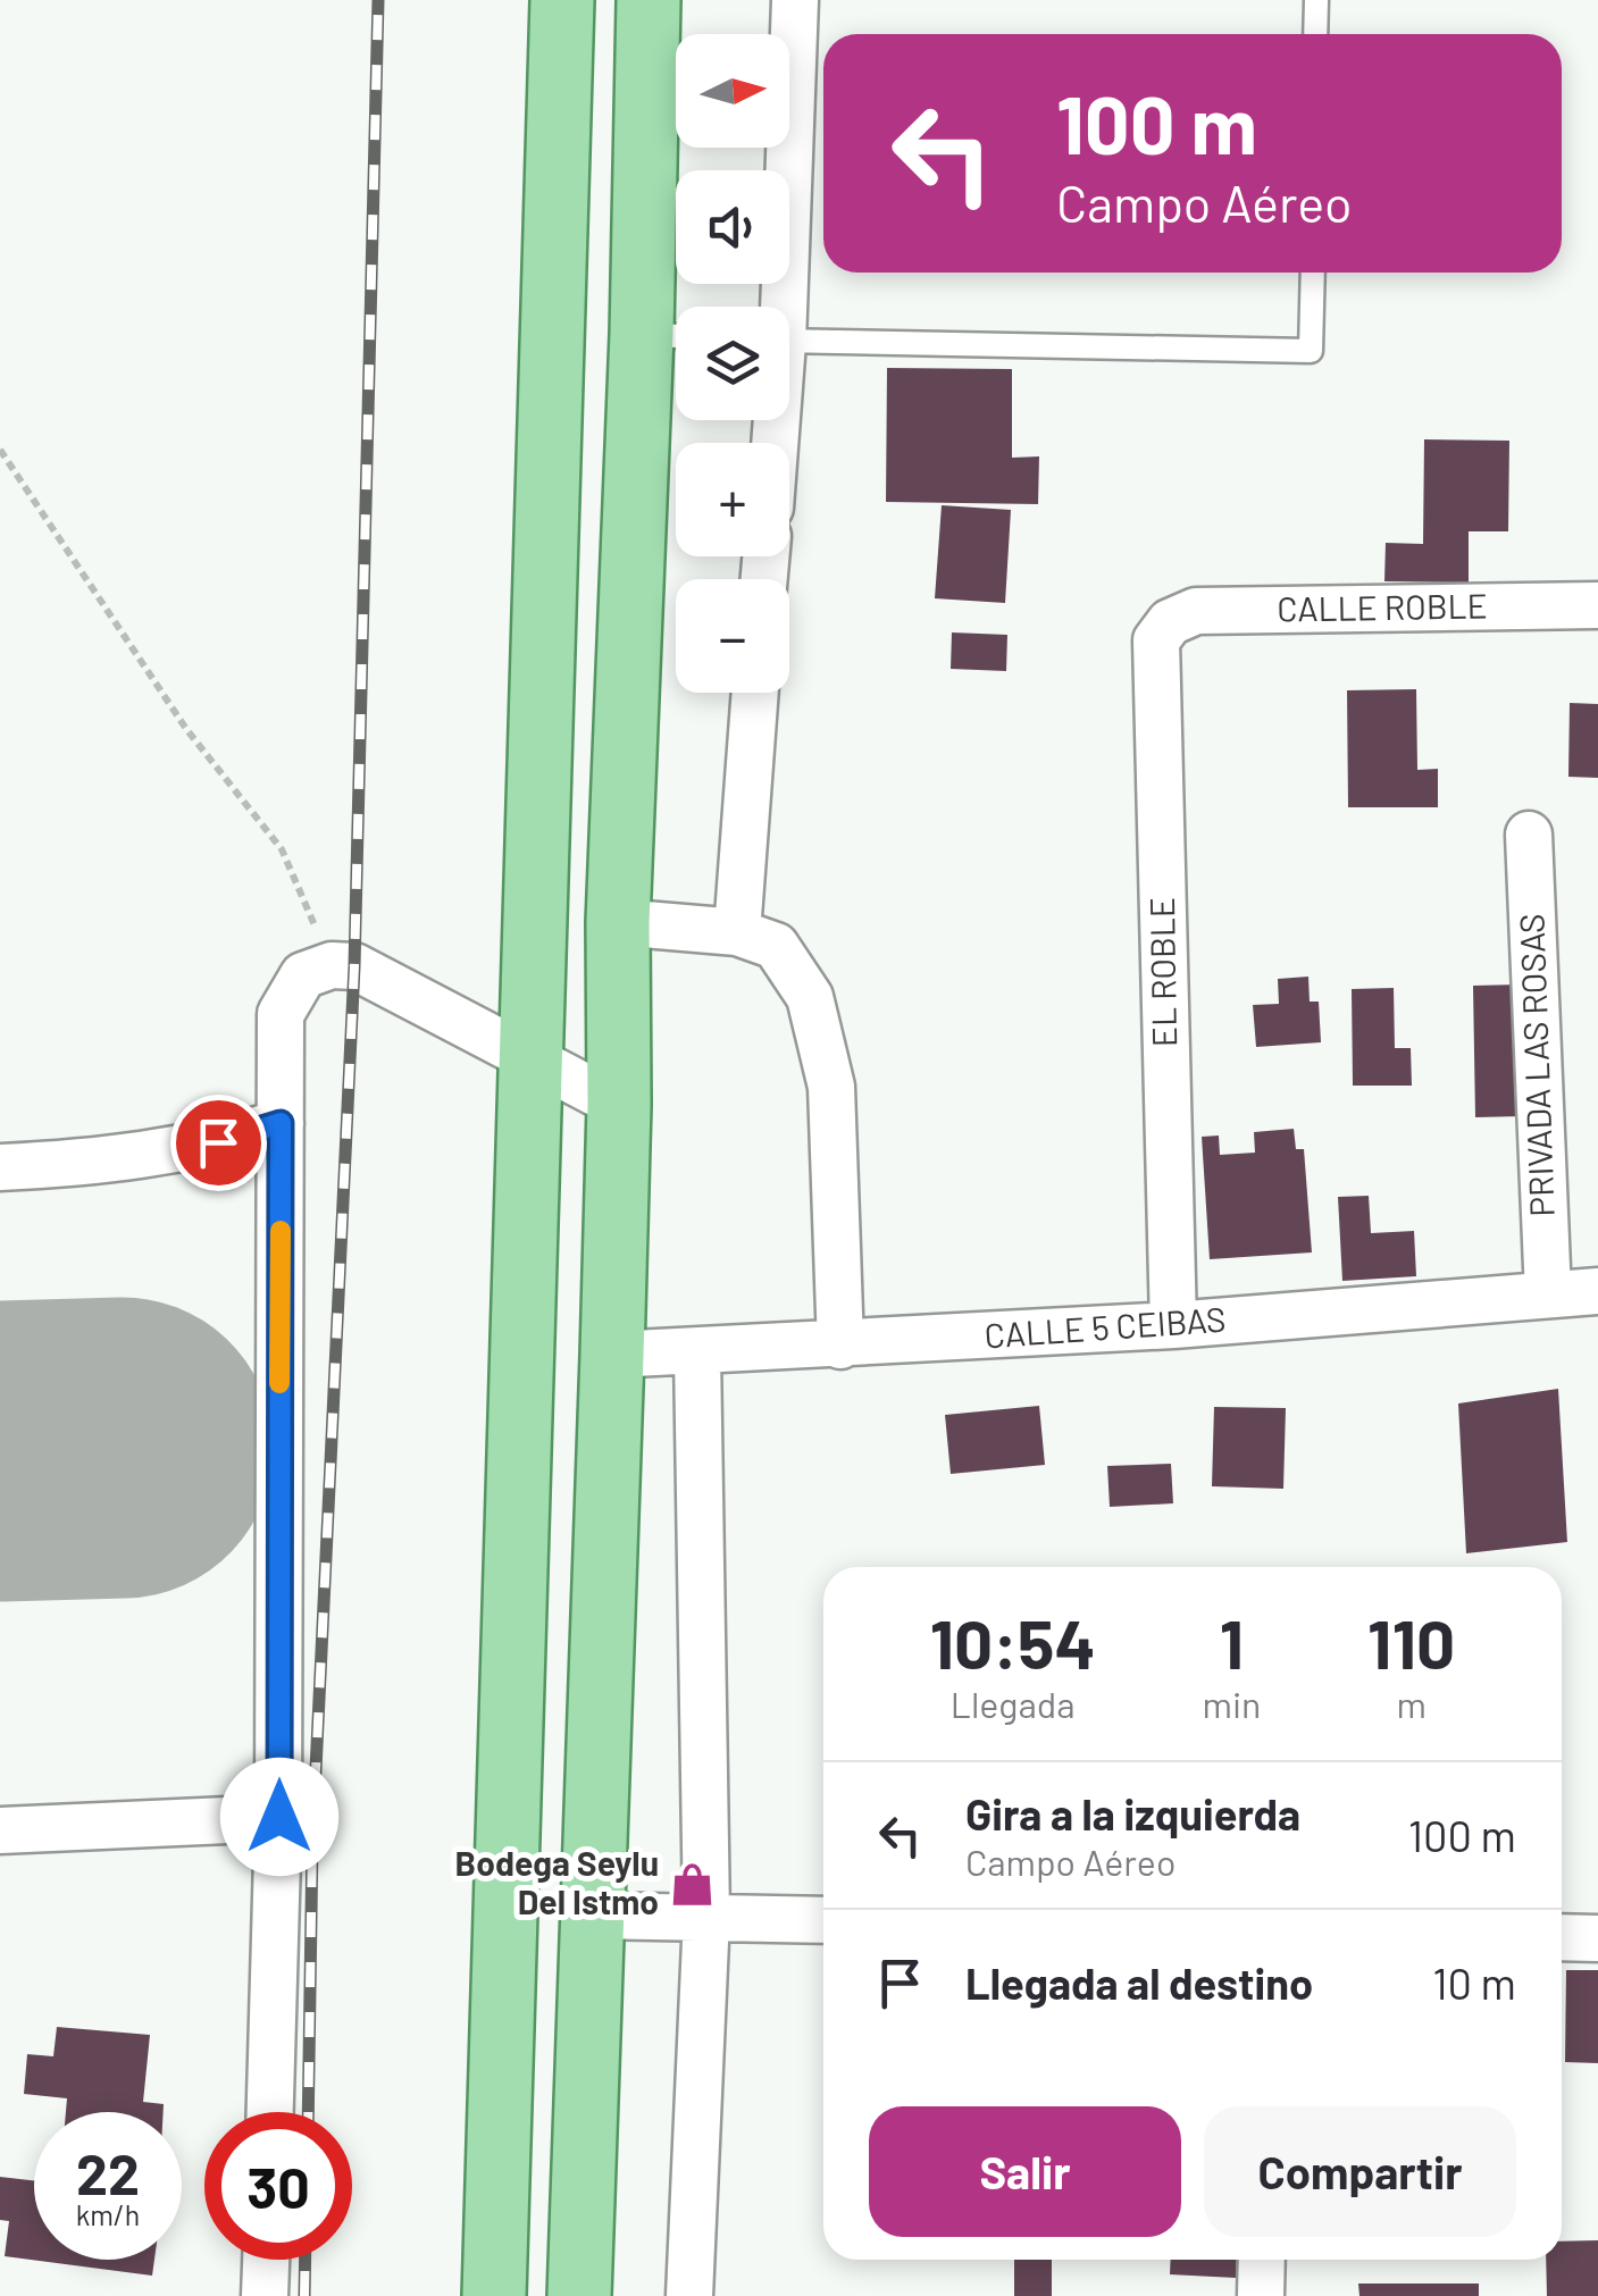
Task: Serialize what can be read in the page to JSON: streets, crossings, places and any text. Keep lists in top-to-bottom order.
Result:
{
  "streets": {
    "street": [
      "CALLE ROBLE",
      "EL ROBLE",
      "PRIVADA LAS ROSAS",
      "CALLE 5 CEIBAS"
    ]
  },
  "crossings": [
    ["CALLE ROBLE", "EL ROBLE"],
    ["EL ROBLE", "CALLE 5 CEIBAS"],
    ["PRIVADA LAS ROSAS", "CALLE 5 CEIBAS"]
  ],
  "places": {
    "shop": ["Bodega Seylu Del Istmo"]
  },
  "north": "right",
  "page": {
    "map_buttons": ["+", "−"],
    "turn": ["100 m", "Campo Aéreo"],
    "eta": [
      "10:54",
      "Llegada",
      "1",
      "min",
      "110",
      "m"
    ],
    "list": [
      {
        "name": "Gira a la izquierda",
        "note": "Campo Aéreo",
        "value": "100 m"
      },
      {
        "name": "Llegada al destino",
        "value": "10 m"
      }
    ],
    "buttons": ["Salir", "Compartir"],
    "speed": "22 km/h",
    "limit": "30"
  }
}
